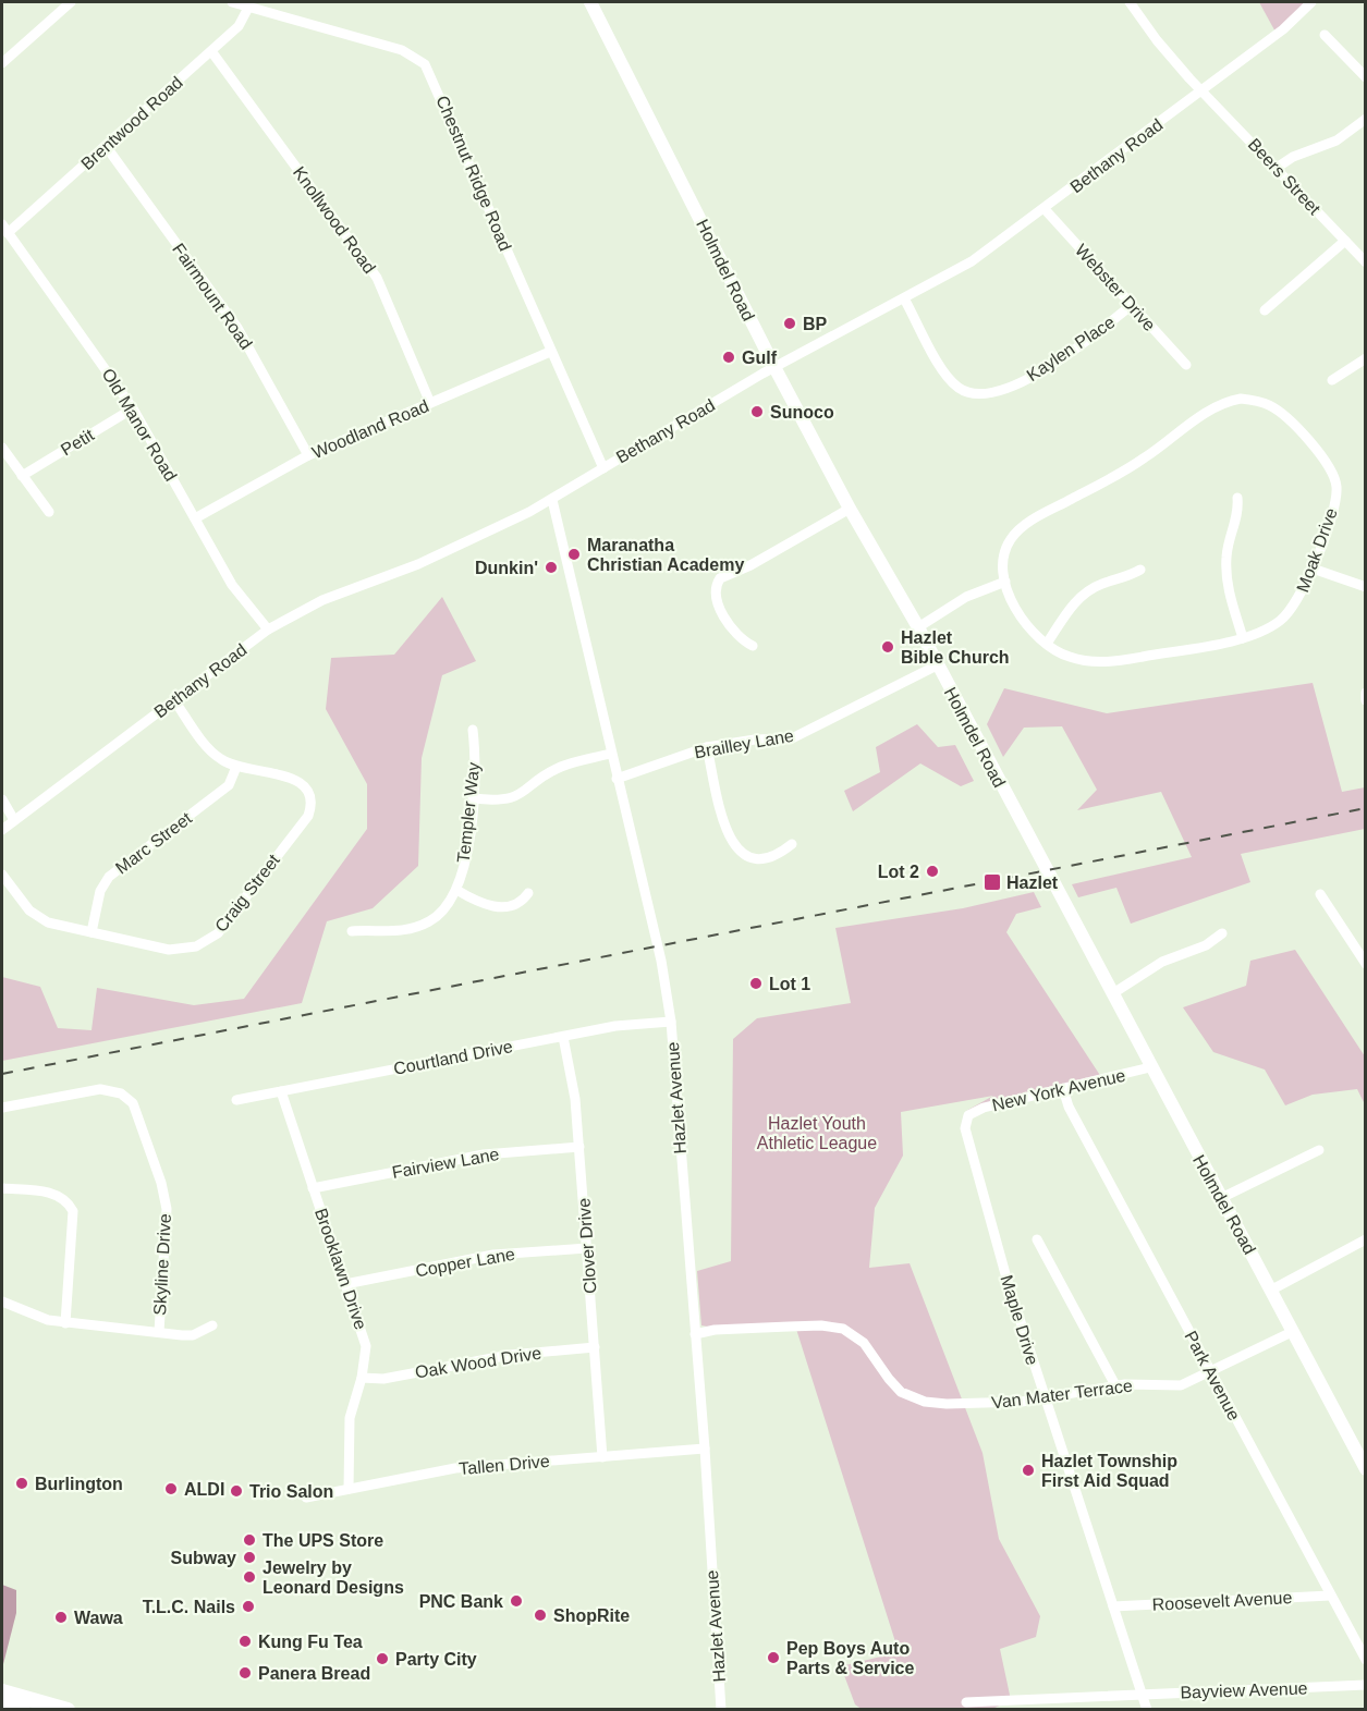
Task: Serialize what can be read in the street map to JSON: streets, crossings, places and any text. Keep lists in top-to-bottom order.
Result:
{
  "streets": {
    "main road": ["Holmdel Road"],
    "street": [
      "Brentwood Road",
      "Bethany Road",
      "Chestnut Ridge Road",
      "Beers Street",
      "Knollwood Road",
      "Webster Drive",
      "Fairmount Road",
      "Kaylen Place",
      "Old Manor Road",
      "Woodland Road",
      "Petit",
      "Moak Drive",
      "Brailley Lane",
      "Templer Way",
      "Marc Street",
      "Craig Street",
      "Courtland Drive",
      "New York Avenue",
      "Hazlet Avenue",
      "Fairview Lane",
      "Clover Drive",
      "Copper Lane",
      "Skyline Drive",
      "Brooklawn Drive",
      "Maple Drive",
      "Oak Wood Drive",
      "Park Avenue",
      "Van Mater Terrace",
      "Tallen Drive",
      "Roosevelt Avenue",
      "Bayview Avenue"
    ]
  },
  "crossings": [
    ["Brentwood Road", "Chestnut Ridge Road"],
    ["Brentwood Road", "Knollwood Road"],
    ["Brentwood Road", "Fairmount Road"],
    ["Brentwood Road", "Old Manor Road"],
    ["Bethany Road", "Chestnut Ridge Road"],
    ["Bethany Road", "Beers Street"],
    ["Bethany Road", "Holmdel Road"],
    ["Bethany Road", "Webster Drive"],
    ["Bethany Road", "Kaylen Place"],
    ["Bethany Road", "Old Manor Road"],
    ["Bethany Road", "Craig Street"],
    ["Bethany Road", "Hazlet Avenue"],
    ["Chestnut Ridge Road", "Woodland Road"],
    ["Knollwood Road", "Woodland Road"],
    ["Holmdel Road", "Brailley Lane"],
    ["Holmdel Road", "New York Avenue"],
    ["Holmdel Road", "Van Mater Terrace"],
    ["Webster Drive", "Kaylen Place"],
    ["Fairmount Road", "Woodland Road"],
    ["Old Manor Road", "Woodland Road"],
    ["Old Manor Road", "Petit"],
    ["Brailley Lane", "Hazlet Avenue"],
    ["Marc Street", "Craig Street"],
    ["Courtland Drive", "Hazlet Avenue"],
    ["Courtland Drive", "Clover Drive"],
    ["Courtland Drive", "Brooklawn Drive"],
    ["New York Avenue", "Maple Drive"],
    ["New York Avenue", "Park Avenue"],
    ["Hazlet Avenue", "Van Mater Terrace"],
    ["Hazlet Avenue", "Tallen Drive"],
    ["Fairview Lane", "Clover Drive"],
    ["Fairview Lane", "Brooklawn Drive"],
    ["Clover Drive", "Copper Lane"],
    ["Clover Drive", "Oak Wood Drive"],
    ["Clover Drive", "Tallen Drive"],
    ["Copper Lane", "Brooklawn Drive"],
    ["Brooklawn Drive", "Oak Wood Drive"],
    ["Brooklawn Drive", "Tallen Drive"],
    ["Maple Drive", "Van Mater Terrace"],
    ["Maple Drive", "Roosevelt Avenue"],
    ["Maple Drive", "Bayview Avenue"],
    ["Park Avenue", "Van Mater Terrace"],
    ["Park Avenue", "Roosevelt Avenue"]
  ],
  "parks": ["Hazlet Youth Athletic League"],
  "places": {
    "other": [
      "BP",
      "Gulf",
      "Sunoco",
      "Maranatha Christian Academy",
      "Dunkin'",
      "Hazlet Bible Church",
      "Lot 2",
      "Lot 1",
      "Hazlet Township First Aid Squad",
      "Burlington",
      "ALDI",
      "Trio Salon",
      "The UPS Store",
      "Subway",
      "Jewelry by Leonard Designs",
      "PNC Bank",
      "T.L.C. Nails",
      "ShopRite",
      "Wawa",
      "Kung Fu Tea",
      "Pep Boys Auto Parts & Service",
      "Party City",
      "Panera Bread"
    ],
    "transit": ["Hazlet"]
  }
}
